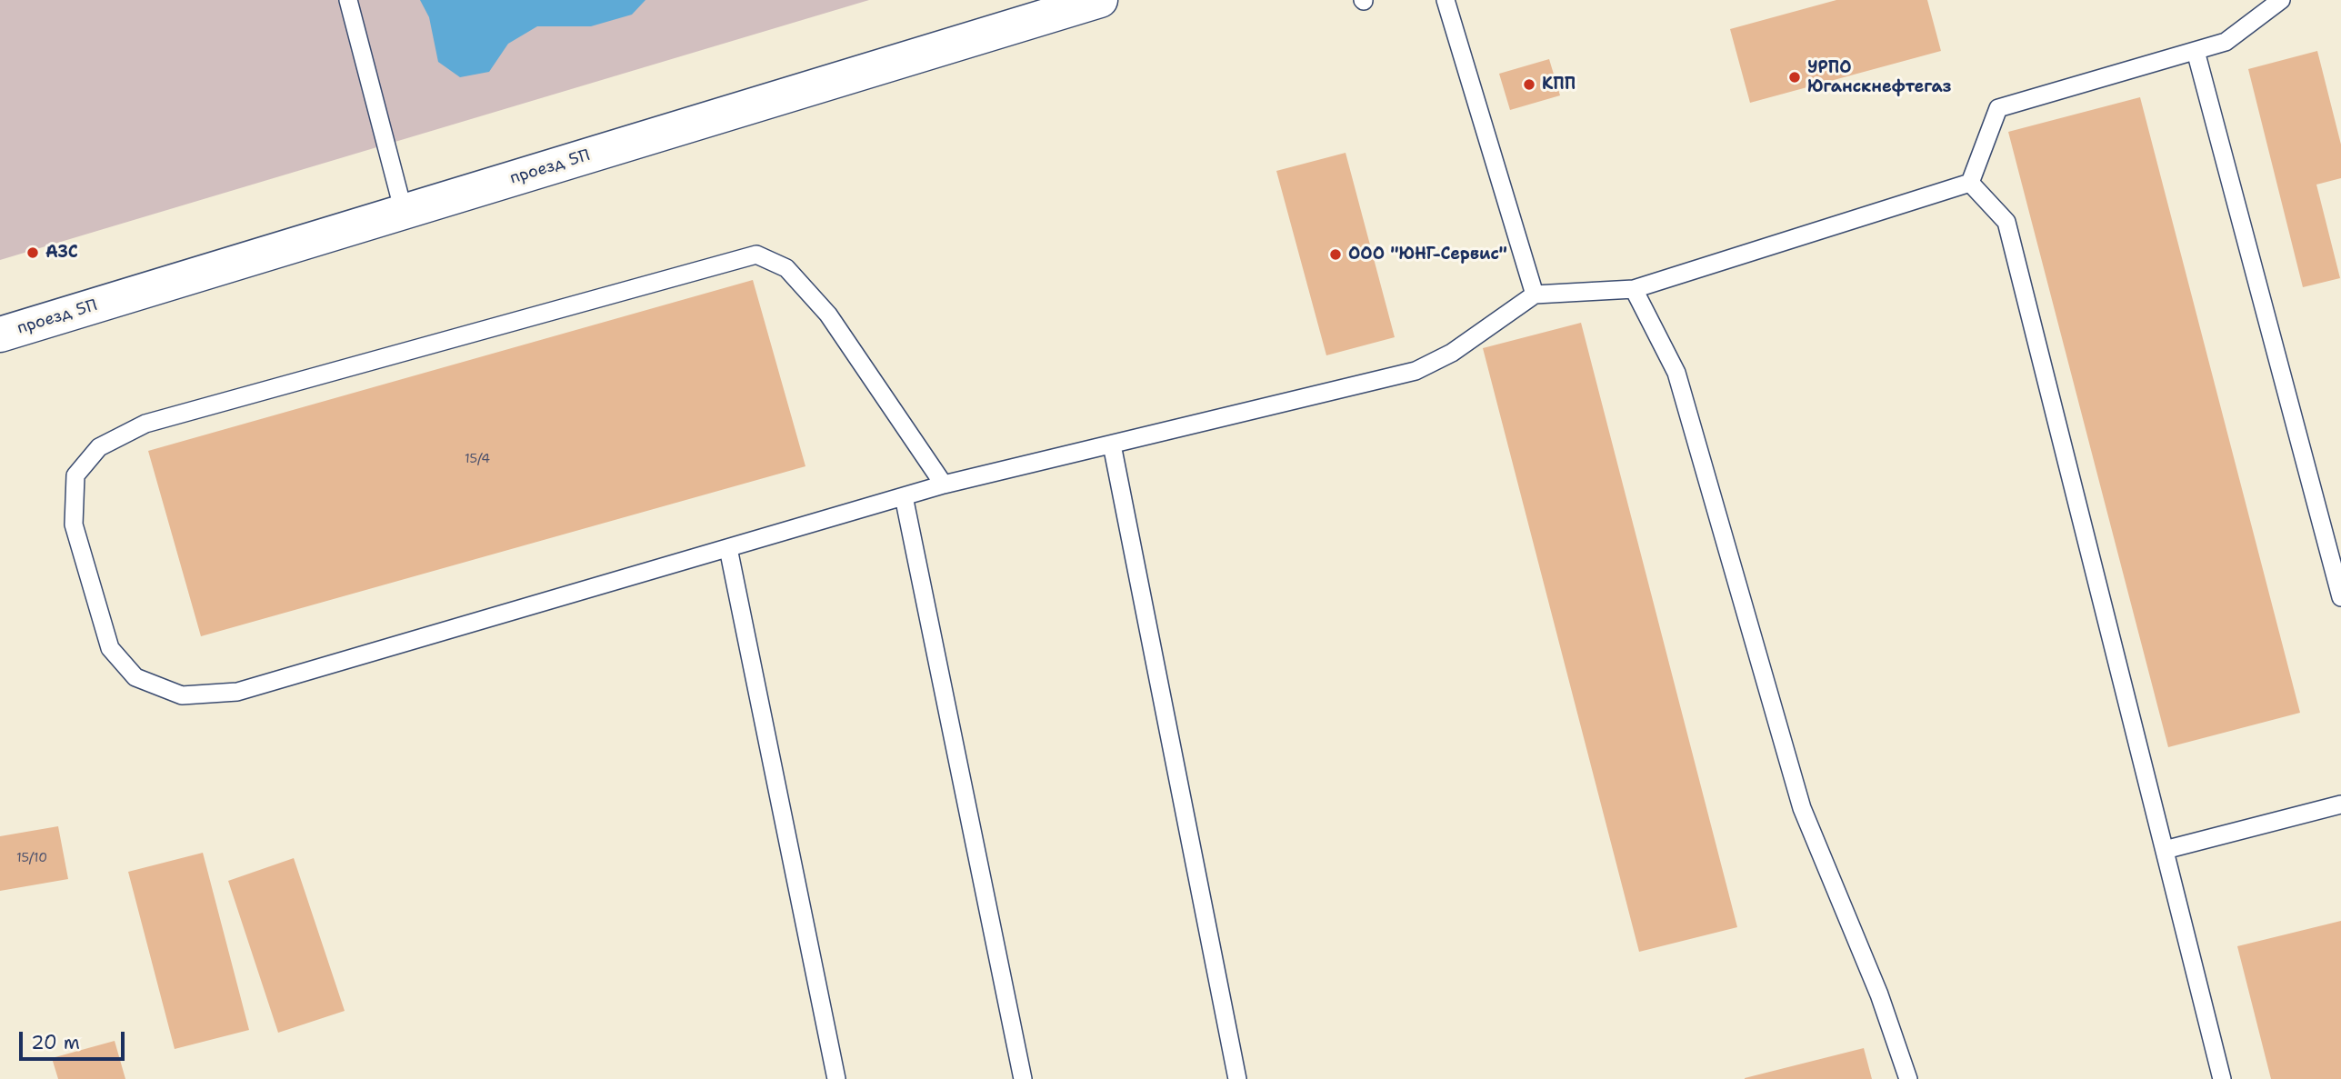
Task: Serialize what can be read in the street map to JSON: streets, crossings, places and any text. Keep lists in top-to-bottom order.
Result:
{
  "streets": {
    "street": ["проезд 5П"]
  },
  "places": [
    "УРПО Юганскнефтегаз",
    "КПП",
    "АЗС",
    "ООО \"ЮНГ-Сервис\""
  ],
  "house_numbers": ["15/4", "15/10"],
  "scale_bar": "20 m"
}
